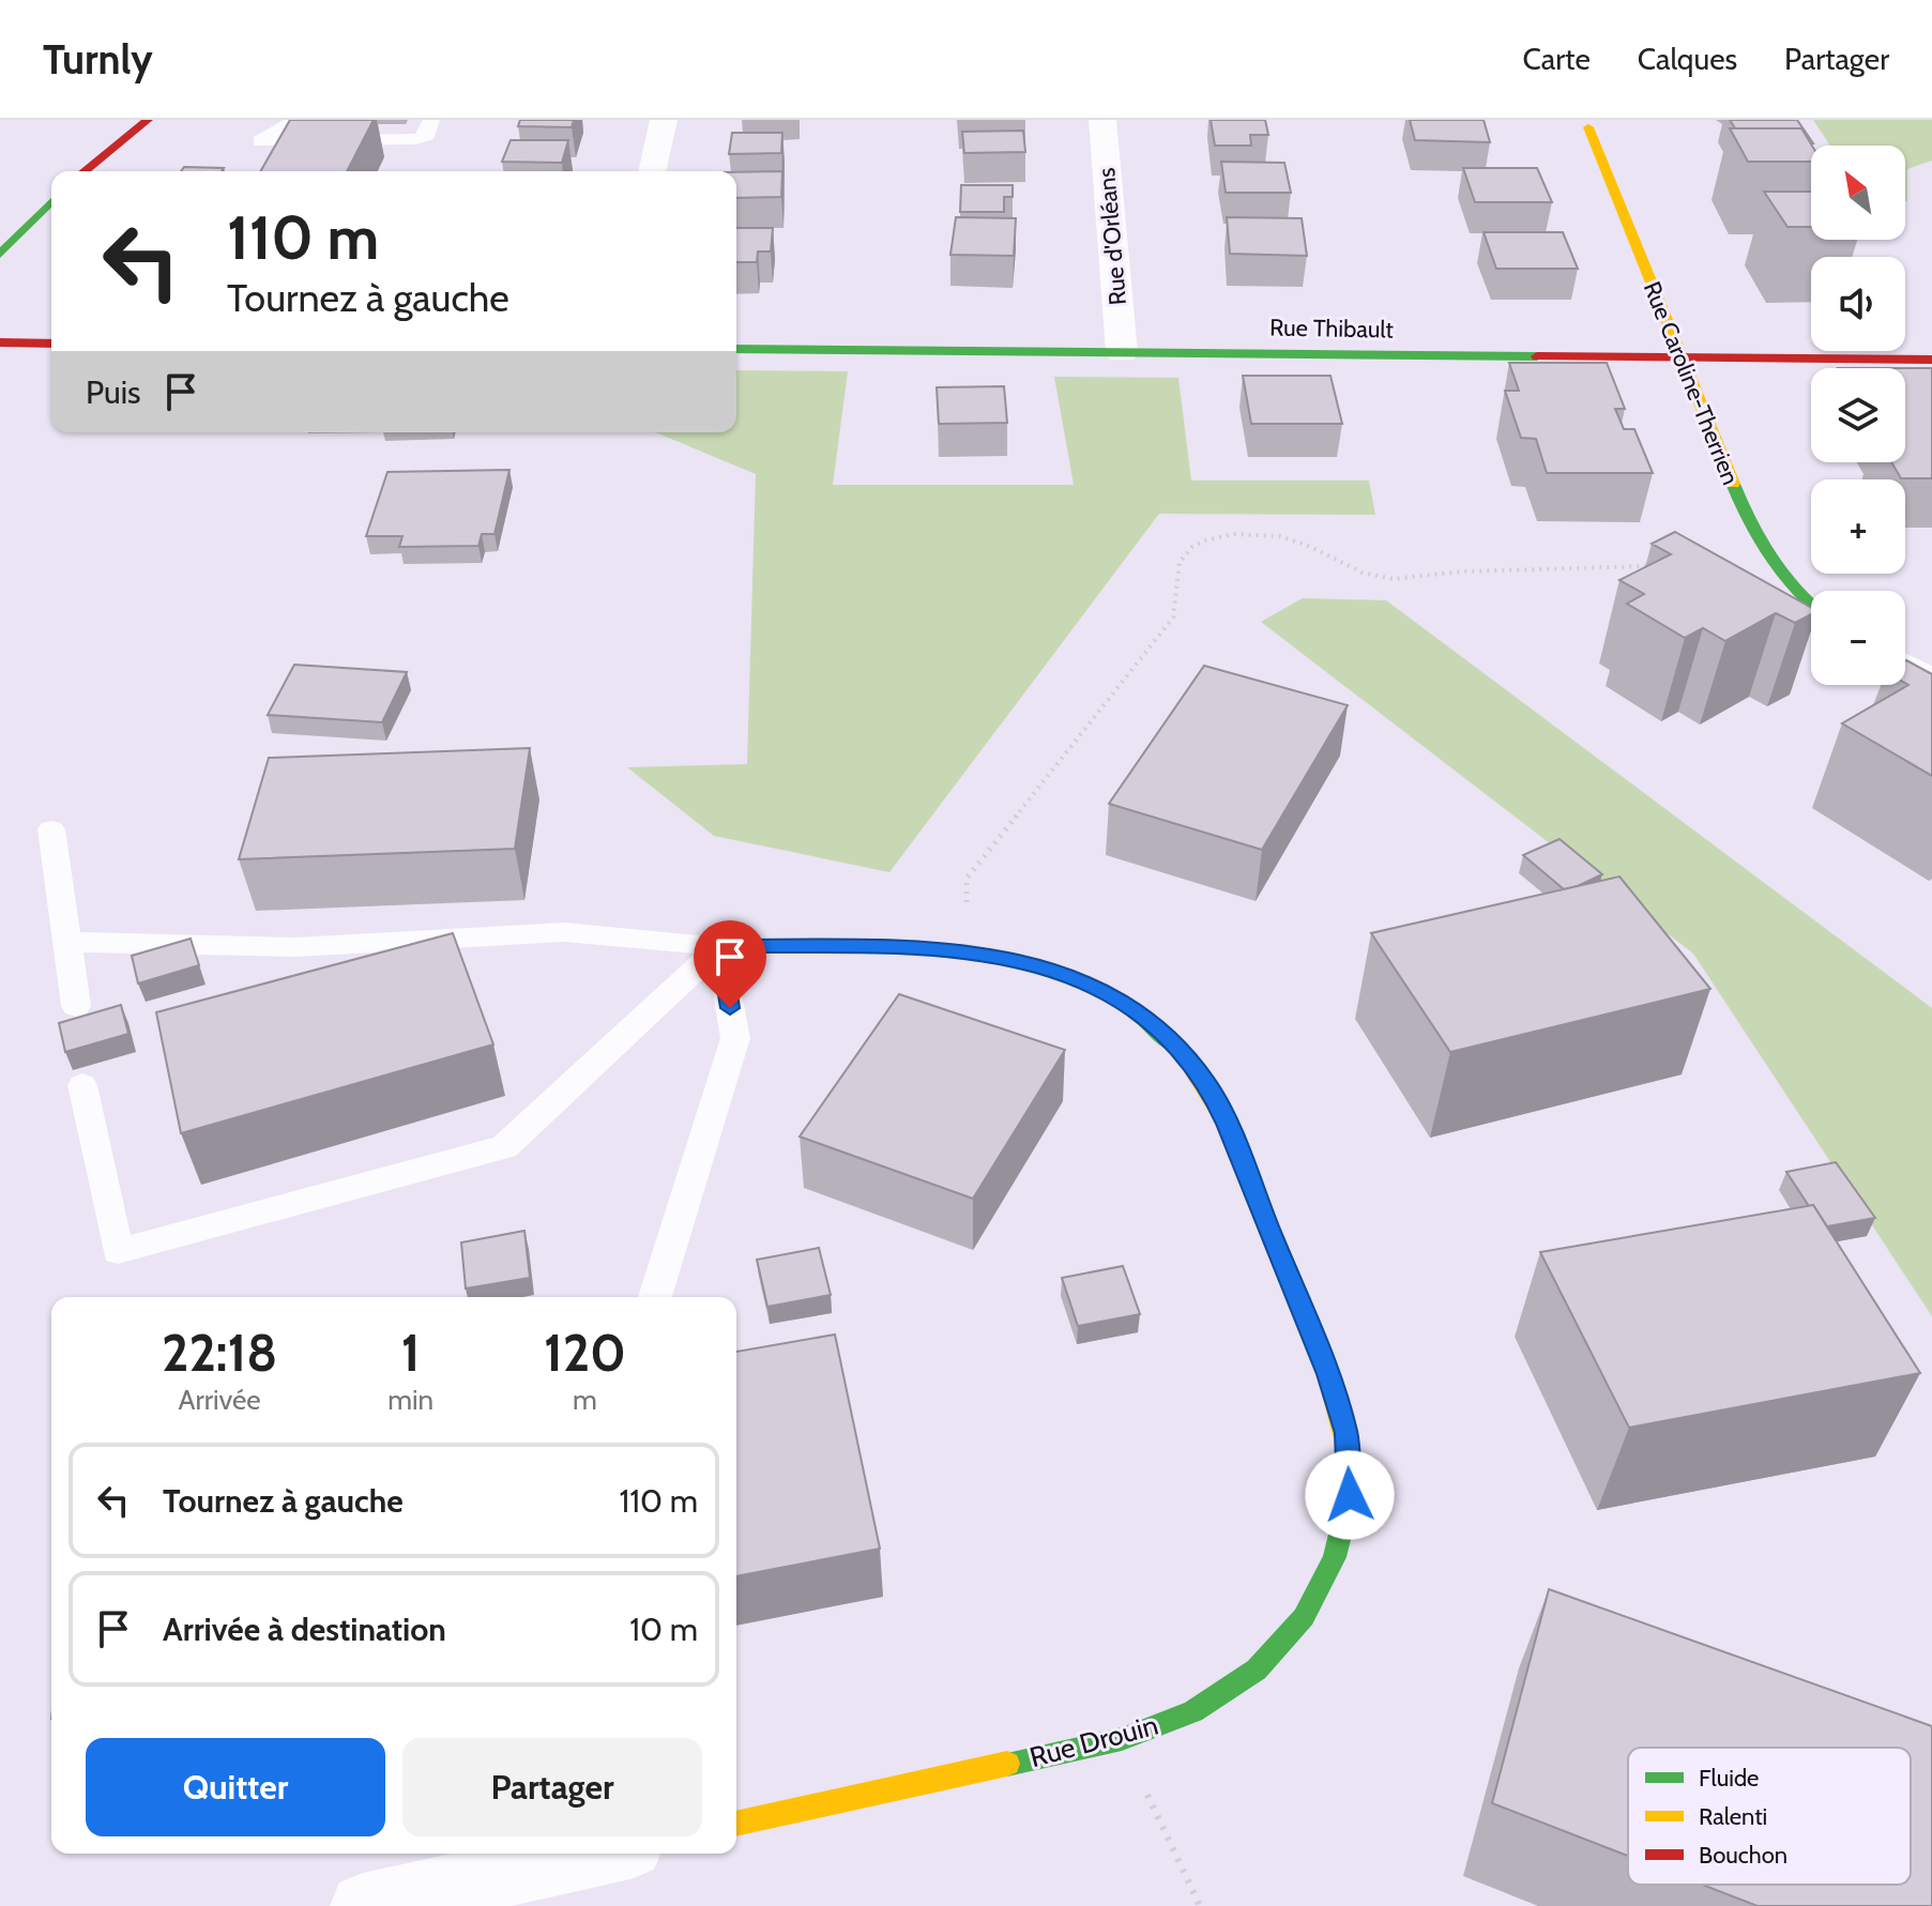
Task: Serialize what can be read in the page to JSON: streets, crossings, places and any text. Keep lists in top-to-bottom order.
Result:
{
  "streets": {
    "street": [
      "Rue d'Orléans",
      "Rue Thibault",
      "Rue Caroline-Therrien",
      "Rue Drouin"
    ]
  },
  "crossings": [
    ["Rue d'Orléans", "Rue Thibault"],
    ["Rue Thibault", "Rue Caroline-Therrien"]
  ],
  "legend": ["Fluide", "Ralenti", "Bouchon"],
  "north": "top left",
  "page": {
    "header": "Turnly",
    "nav": ["Carte", "Calques", "Partager"],
    "map_buttons": ["+", "−"],
    "turn": ["110 m", "Tournez à gauche"],
    "then": "Puis",
    "eta": [
      "22:18",
      "Arrivée",
      "1",
      "min",
      "120",
      "m"
    ],
    "list": [
      {
        "name": "Tournez à gauche",
        "value": "110 m"
      },
      {
        "name": "Arrivée à destination",
        "value": "10 m"
      }
    ],
    "buttons": ["Quitter", "Partager"]
  }
}
